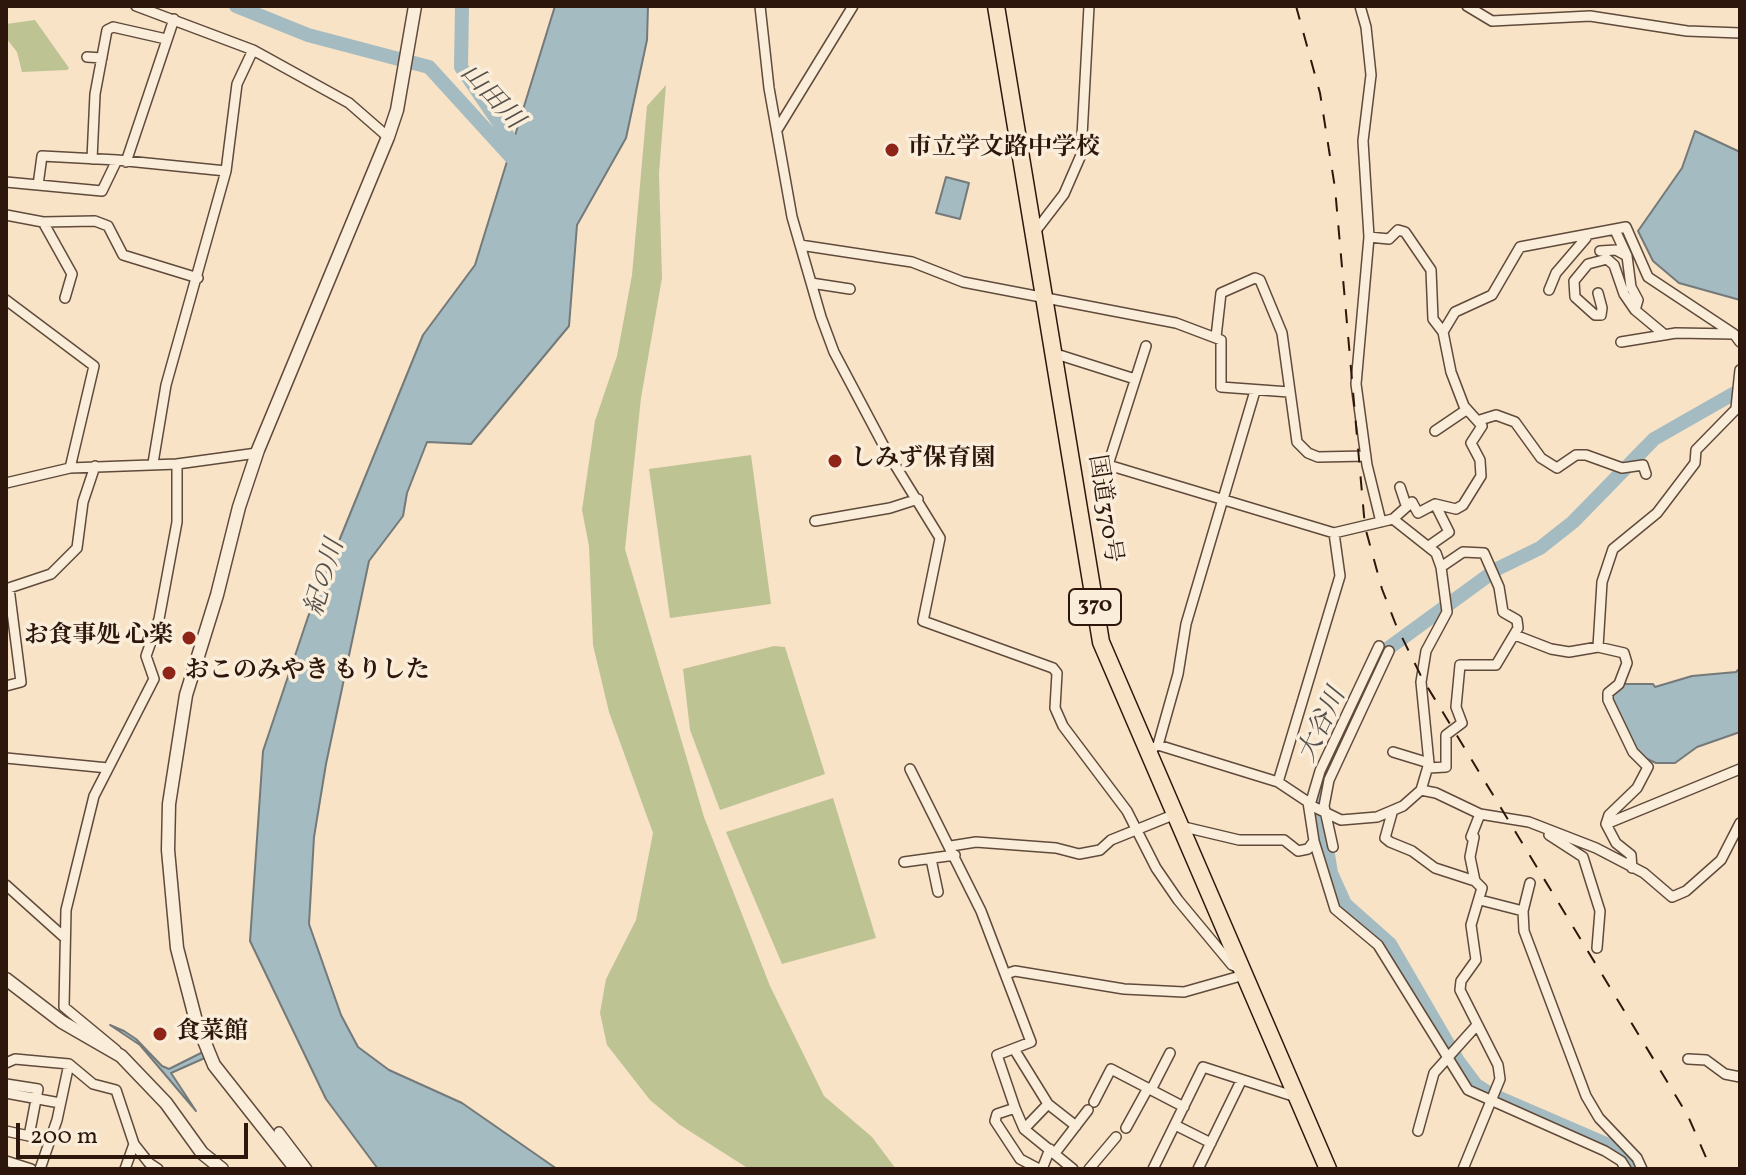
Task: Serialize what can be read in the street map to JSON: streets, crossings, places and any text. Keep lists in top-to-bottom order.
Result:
{
  "streets": {
    "highway": ["国道370号", "370"]
  },
  "water": ["山田川", "紀の川", "大谷川"],
  "places": [
    "市立学文路中学校",
    "しみず保育園",
    "お食事処 心楽",
    "おこのみやき もりした",
    "食菜館"
  ],
  "scale_bar": "200 m"
}
